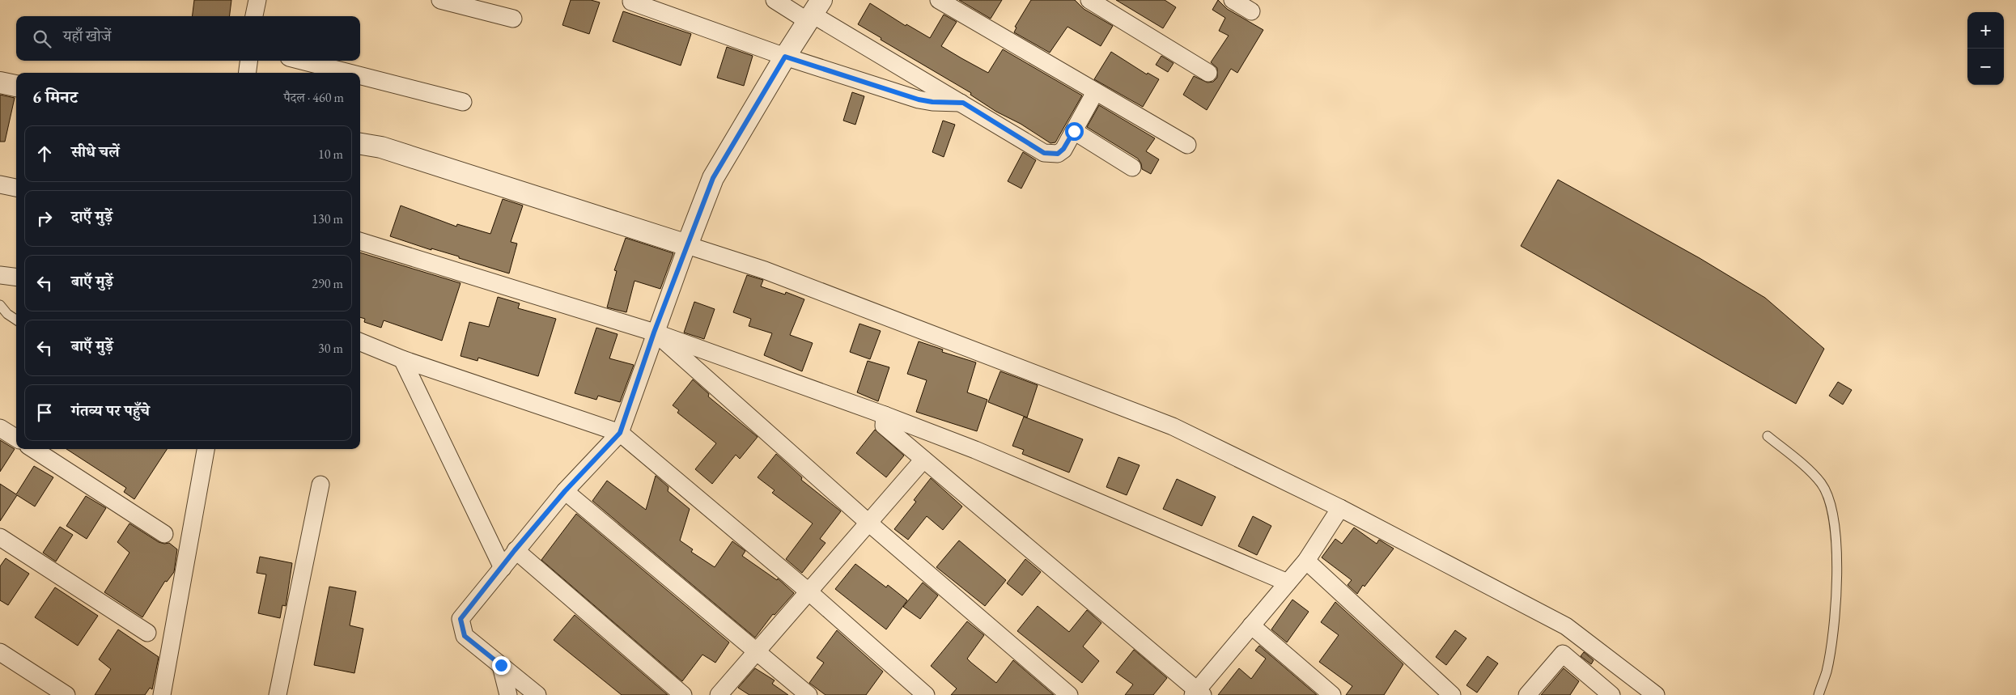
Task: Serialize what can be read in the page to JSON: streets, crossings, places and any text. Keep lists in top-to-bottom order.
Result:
{
  "page": {
    "map_buttons": ["+", "−"],
    "search": "यहाँ खोजें",
    "heading": ["6 मिनट", "पैदल · 460 m"],
    "list": [
      ["सीधे चलें", "10 m"],
      ["दाएँ मुड़ें", "130 m"],
      ["बाएँ मुड़ें", "290 m"],
      ["बाएँ मुड़ें", "30 m"],
      "गंतव्य पर पहुँचे"
    ]
  }
}
